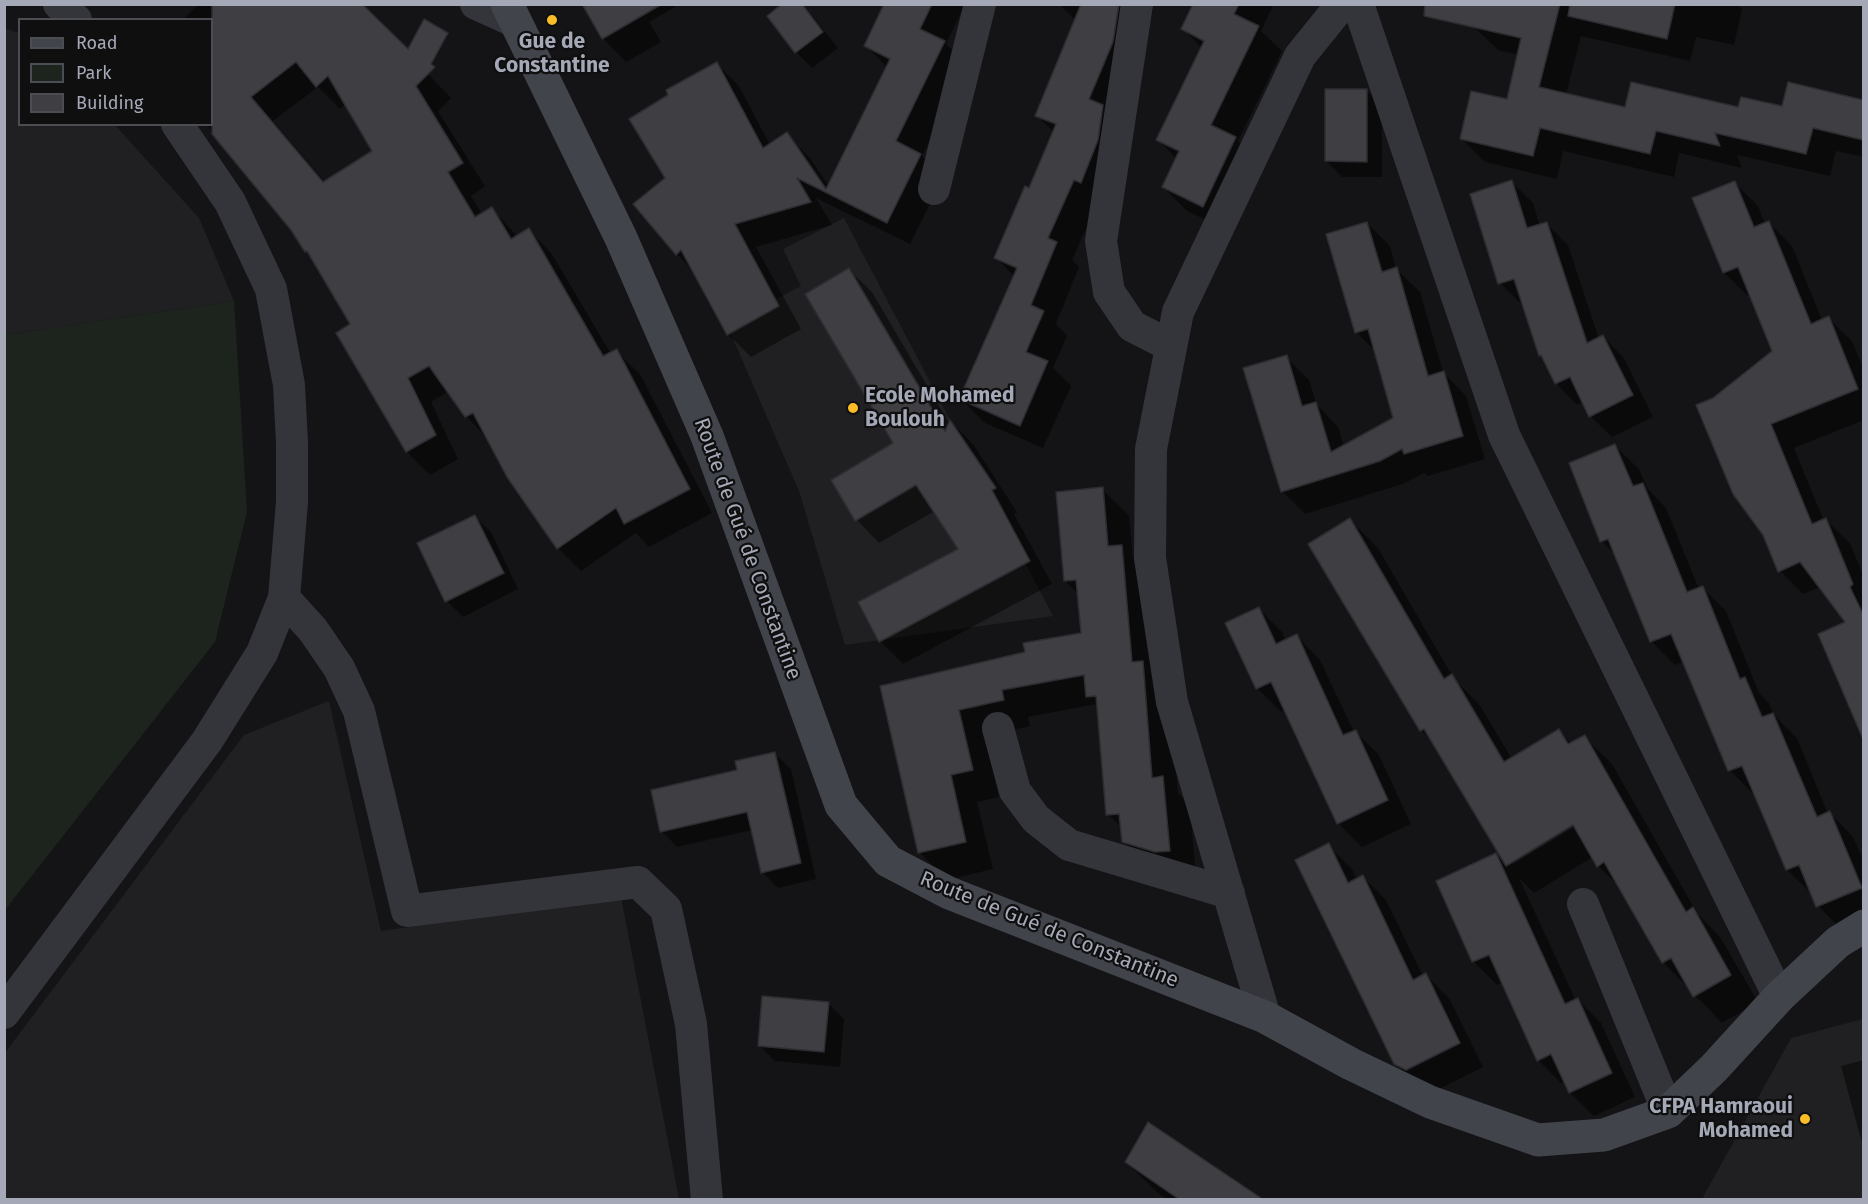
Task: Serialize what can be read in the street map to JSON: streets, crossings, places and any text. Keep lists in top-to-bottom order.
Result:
{
  "streets": {
    "main road": ["Route de Gué de Constantine"]
  },
  "places": ["Gue de Constantine", "Ecole Mohamed Boulouh", "CFPA Hamraoui Mohamed"],
  "legend": ["Road", "Park", "Building"]
}
